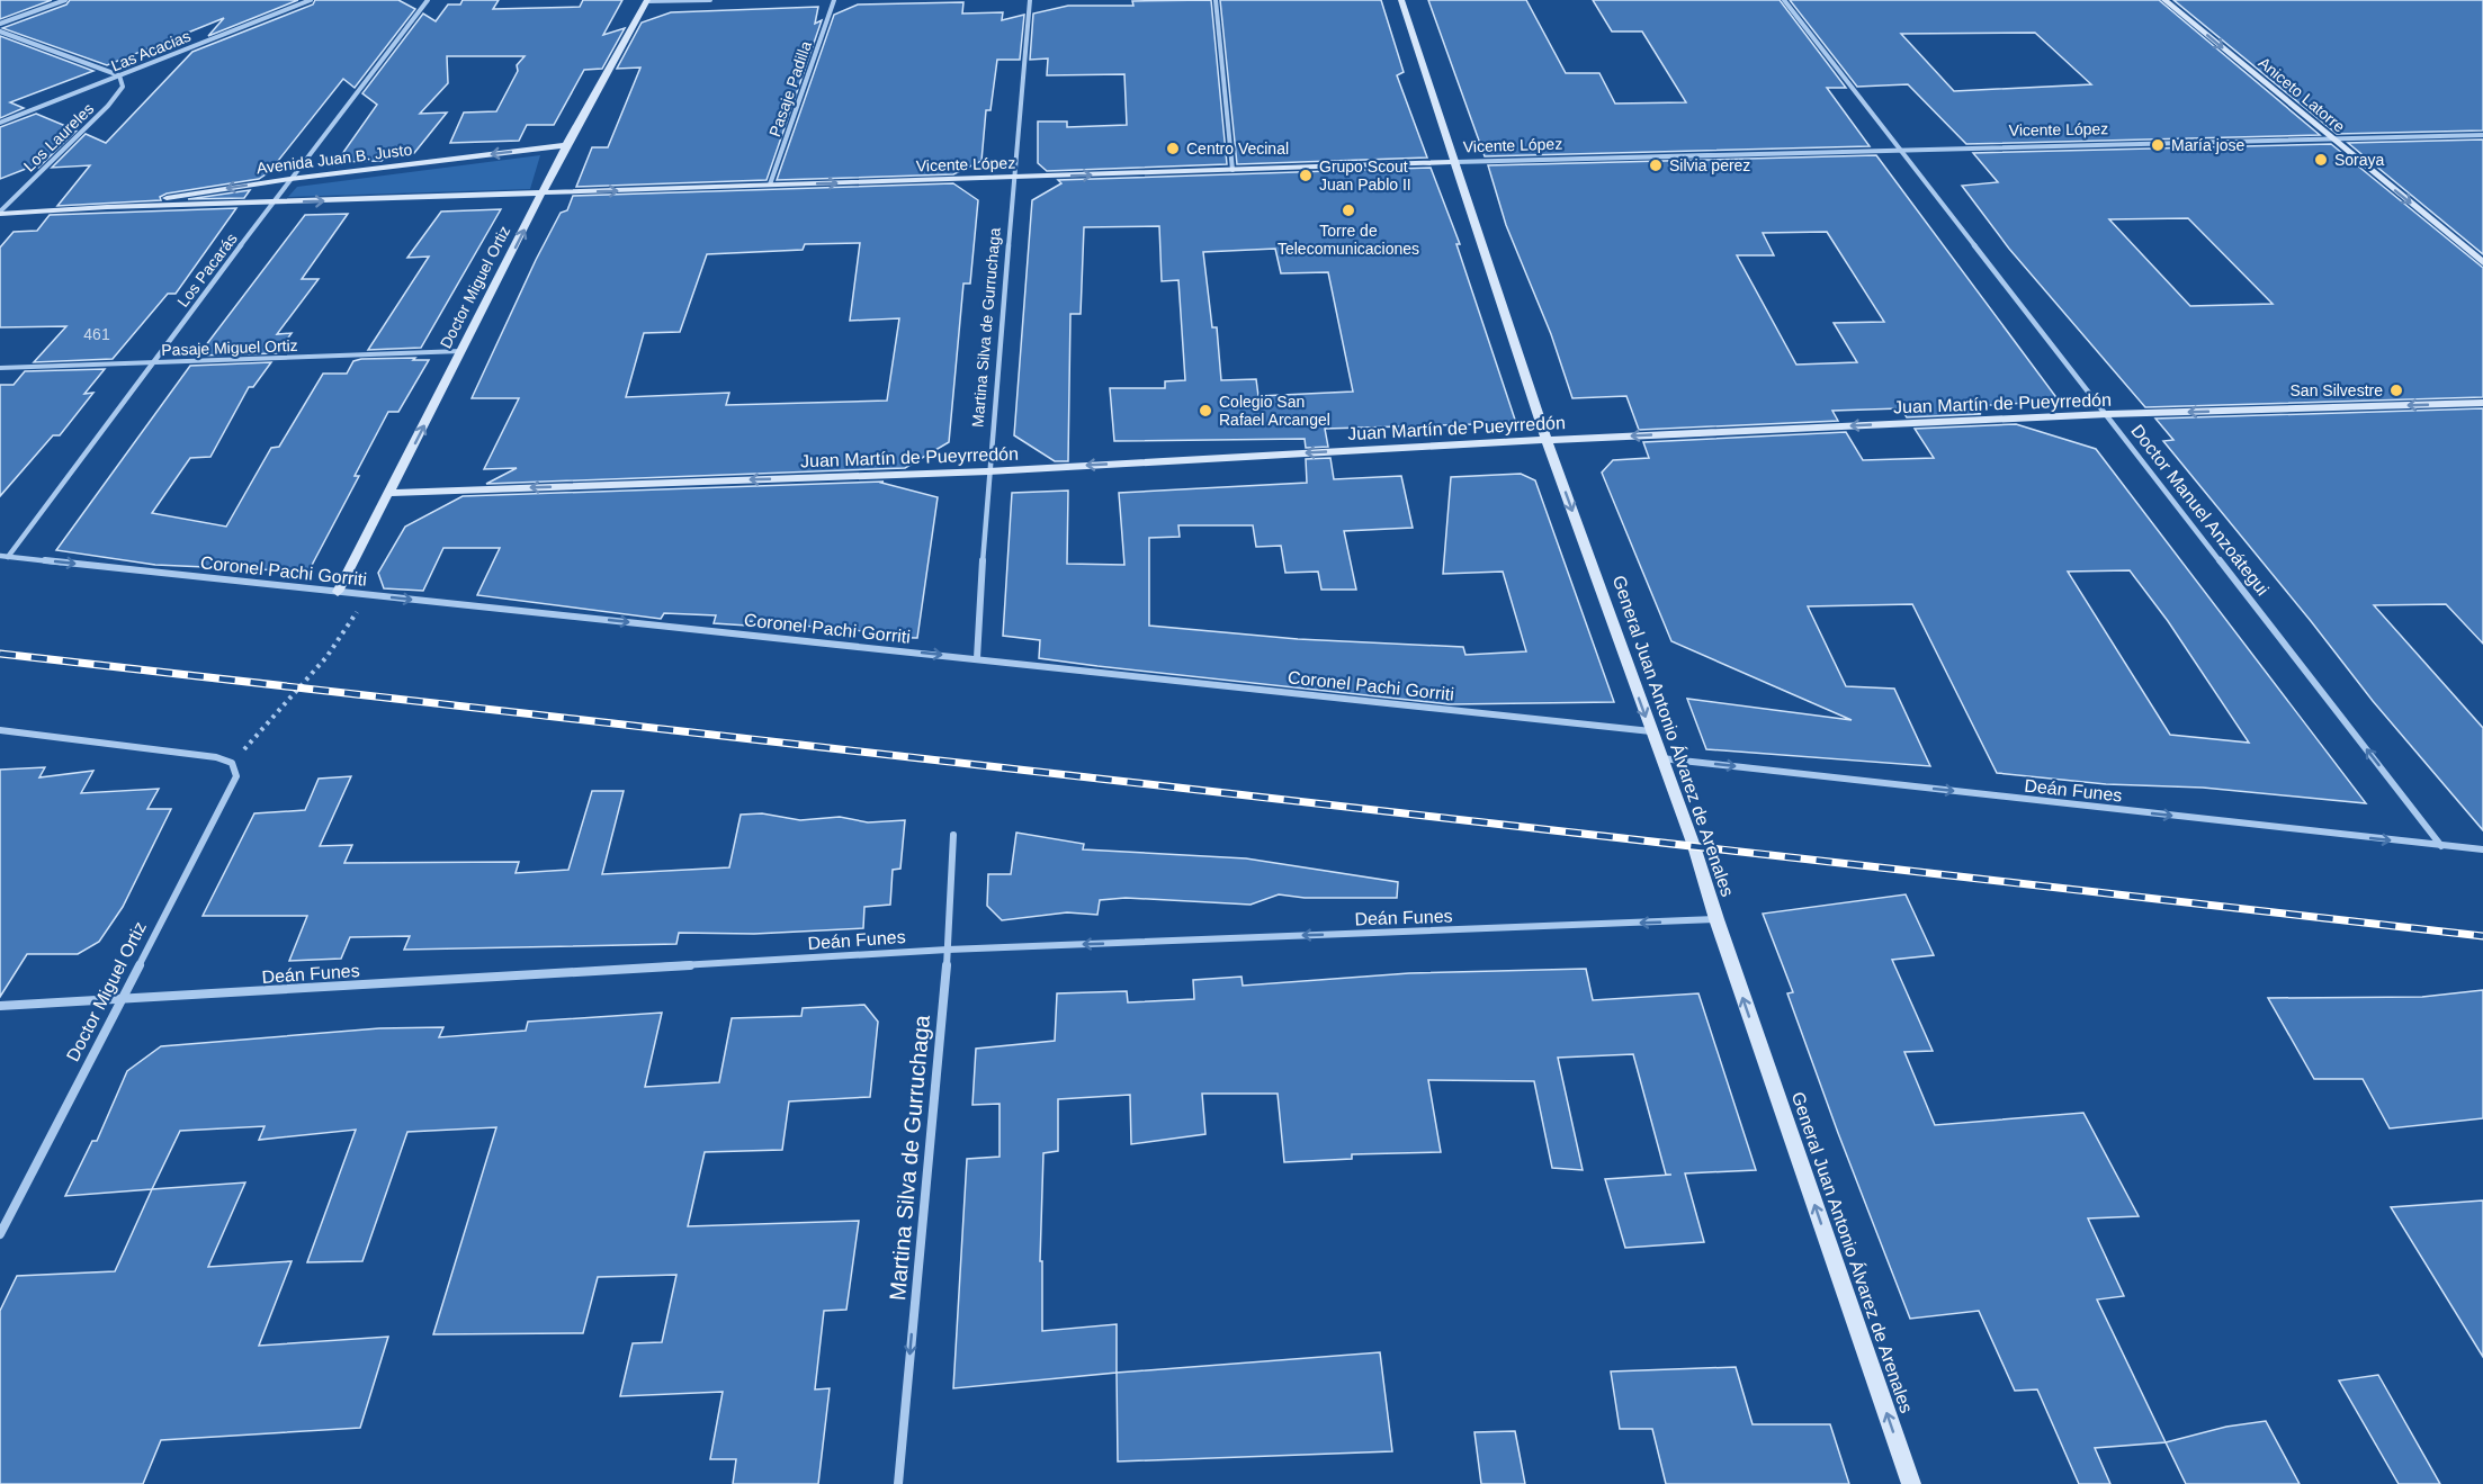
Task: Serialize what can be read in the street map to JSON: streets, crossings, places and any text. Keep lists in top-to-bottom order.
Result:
{
  "streets": {
    "street": [
      "Las Acacias",
      "Pasaje Padilla",
      "Aniceto Latorre",
      "Vicente López",
      "Los Laureles",
      "Avenida Juan B. Justo",
      "Los Pacarás",
      "Doctor Miguel Ortiz",
      "Martina Silva de Gurruchaga",
      "Juan Martín de Pueyrredón",
      "Doctor Manuel Anzoátegui",
      "Coronel Pachi Gorriti",
      "General Juan Antonio Álvarez de Arenales",
      "Deán Funes"
    ],
    "lane": ["Pasaje Miguel Ortiz"]
  },
  "crossings": [
    ["Las Acacias", "Los Laureles"],
    ["Pasaje Padilla", "Vicente López"],
    ["Aniceto Latorre", "Vicente López"],
    ["Vicente López", "Avenida Juan B. Justo"],
    ["Vicente López", "Doctor Miguel Ortiz"],
    ["Vicente López", "Martina Silva de Gurruchaga"],
    ["Vicente López", "Doctor Manuel Anzoátegui"],
    ["Vicente López", "General Juan Antonio Álvarez de Arenales"],
    ["Los Laureles", "Avenida Juan B. Justo"],
    ["Avenida Juan B. Justo", "Los Pacarás"],
    ["Avenida Juan B. Justo", "Doctor Miguel Ortiz"],
    ["Los Pacarás", "Pasaje Miguel Ortiz"],
    ["Los Pacarás", "Coronel Pachi Gorriti"],
    ["Doctor Miguel Ortiz", "Pasaje Miguel Ortiz"],
    ["Doctor Miguel Ortiz", "Juan Martín de Pueyrredón"],
    ["Doctor Miguel Ortiz", "Coronel Pachi Gorriti"],
    ["Doctor Miguel Ortiz", "Deán Funes"],
    ["Martina Silva de Gurruchaga", "Juan Martín de Pueyrredón"],
    ["Martina Silva de Gurruchaga", "Coronel Pachi Gorriti"],
    ["Martina Silva de Gurruchaga", "Deán Funes"],
    ["Juan Martín de Pueyrredón", "Doctor Manuel Anzoátegui"],
    ["Juan Martín de Pueyrredón", "General Juan Antonio Álvarez de Arenales"],
    ["Doctor Manuel Anzoátegui", "Deán Funes"],
    ["Coronel Pachi Gorriti", "General Juan Antonio Álvarez de Arenales"],
    ["General Juan Antonio Álvarez de Arenales", "Deán Funes"]
  ],
  "one_way": [
    "Aniceto Latorre",
    "Vicente López",
    "Martina Silva de Gurruchaga",
    "Juan Martín de Pueyrredón",
    "Doctor Manuel Anzoátegui",
    "Coronel Pachi Gorriti"
  ],
  "places": [
    "María jose",
    "Centro Vecinal",
    "Soraya",
    "Silvia perez",
    "Grupo Scout Juan Pablo II",
    "Torre de Telecomunicaciones",
    "San Silvestre",
    "Colegio San Rafael Arcangel"
  ],
  "house_numbers": ["461"]
}
